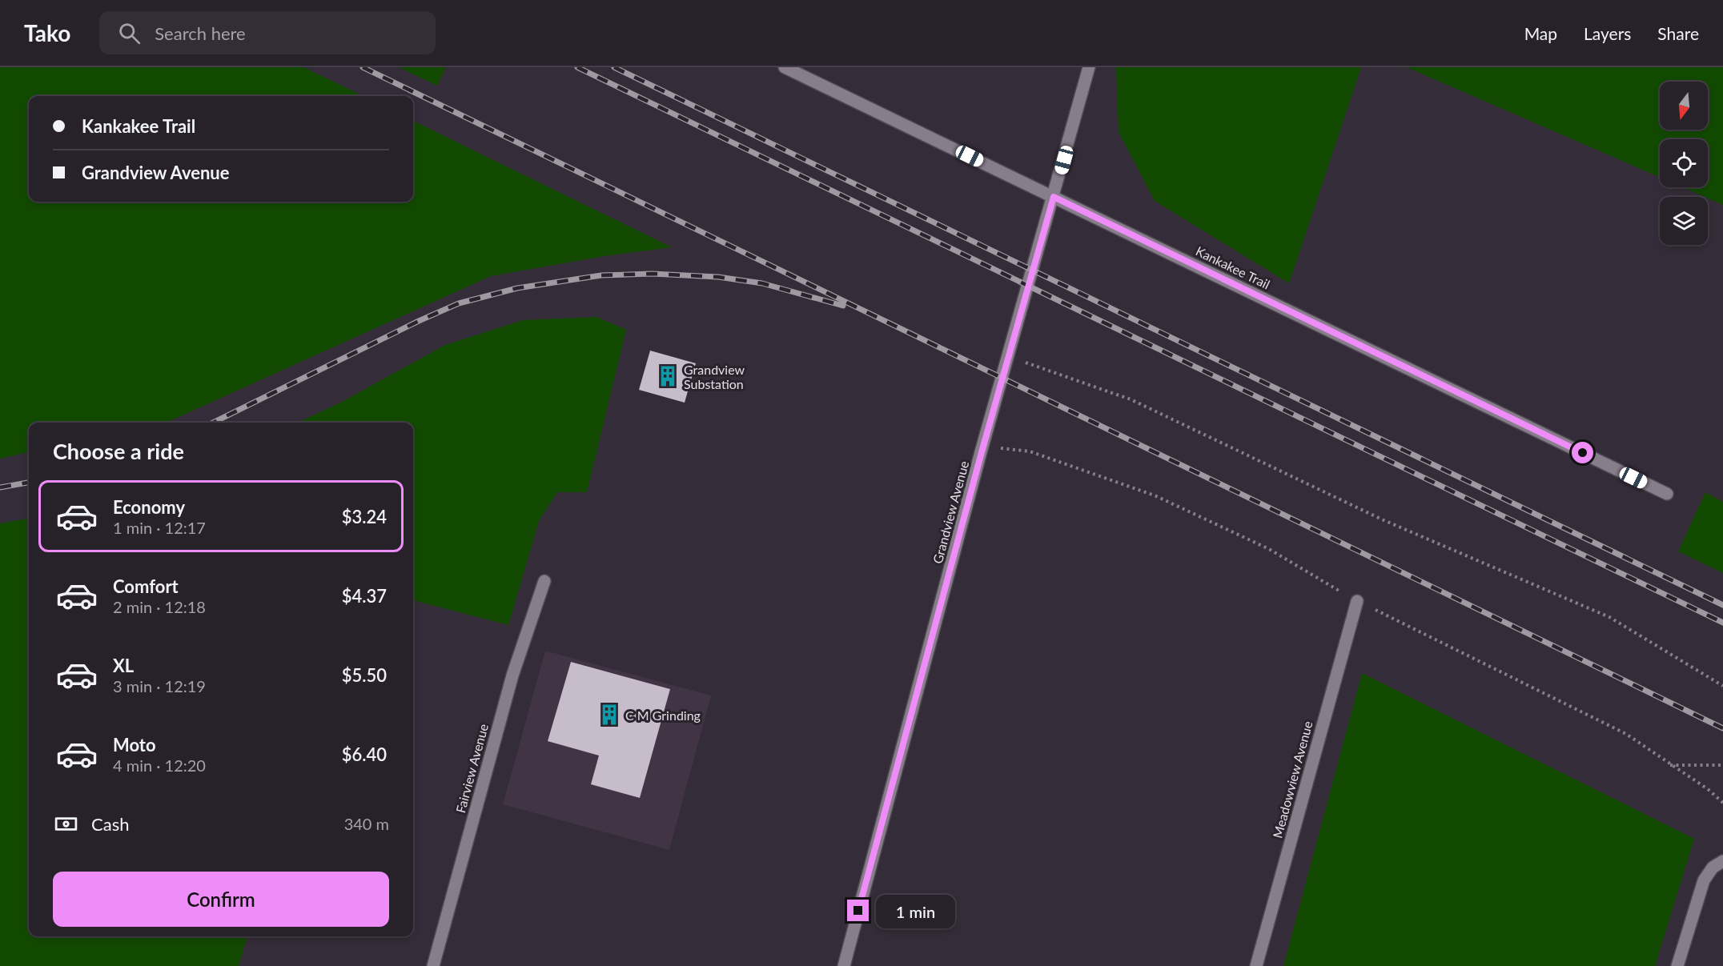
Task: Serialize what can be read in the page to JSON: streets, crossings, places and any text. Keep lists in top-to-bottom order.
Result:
{
  "streets": {
    "street": [
      "Kankakee Trail",
      "Grandview Avenue",
      "Fairview Avenue",
      "Meadowview Avenue"
    ]
  },
  "crossings": [
    ["Kankakee Trail", "Grandview Avenue"]
  ],
  "places": {
    "building": ["Grandview Substation", "C M Grinding"]
  },
  "north": "bottom",
  "page": {
    "header": "Tako",
    "search": "Search here",
    "nav": ["Map", "Layers", "Share"],
    "banner": ["Kankakee Trail", "Grandview Avenue"],
    "heading": "Choose a ride",
    "list": [
      {
        "name": "Economy",
        "note": "1 min · 12:17",
        "value": "$3.24"
      },
      {
        "name": "Comfort",
        "note": "2 min · 12:18",
        "value": "$4.37"
      },
      {
        "name": "XL",
        "note": "3 min · 12:19",
        "value": "$5.50"
      },
      {
        "name": "Moto",
        "note": "4 min · 12:20",
        "value": "$6.40"
      }
    ],
    "pay": ["Cash", "340 m"],
    "buttons": "Confirm",
    "bubble": "1 min"
  }
}
